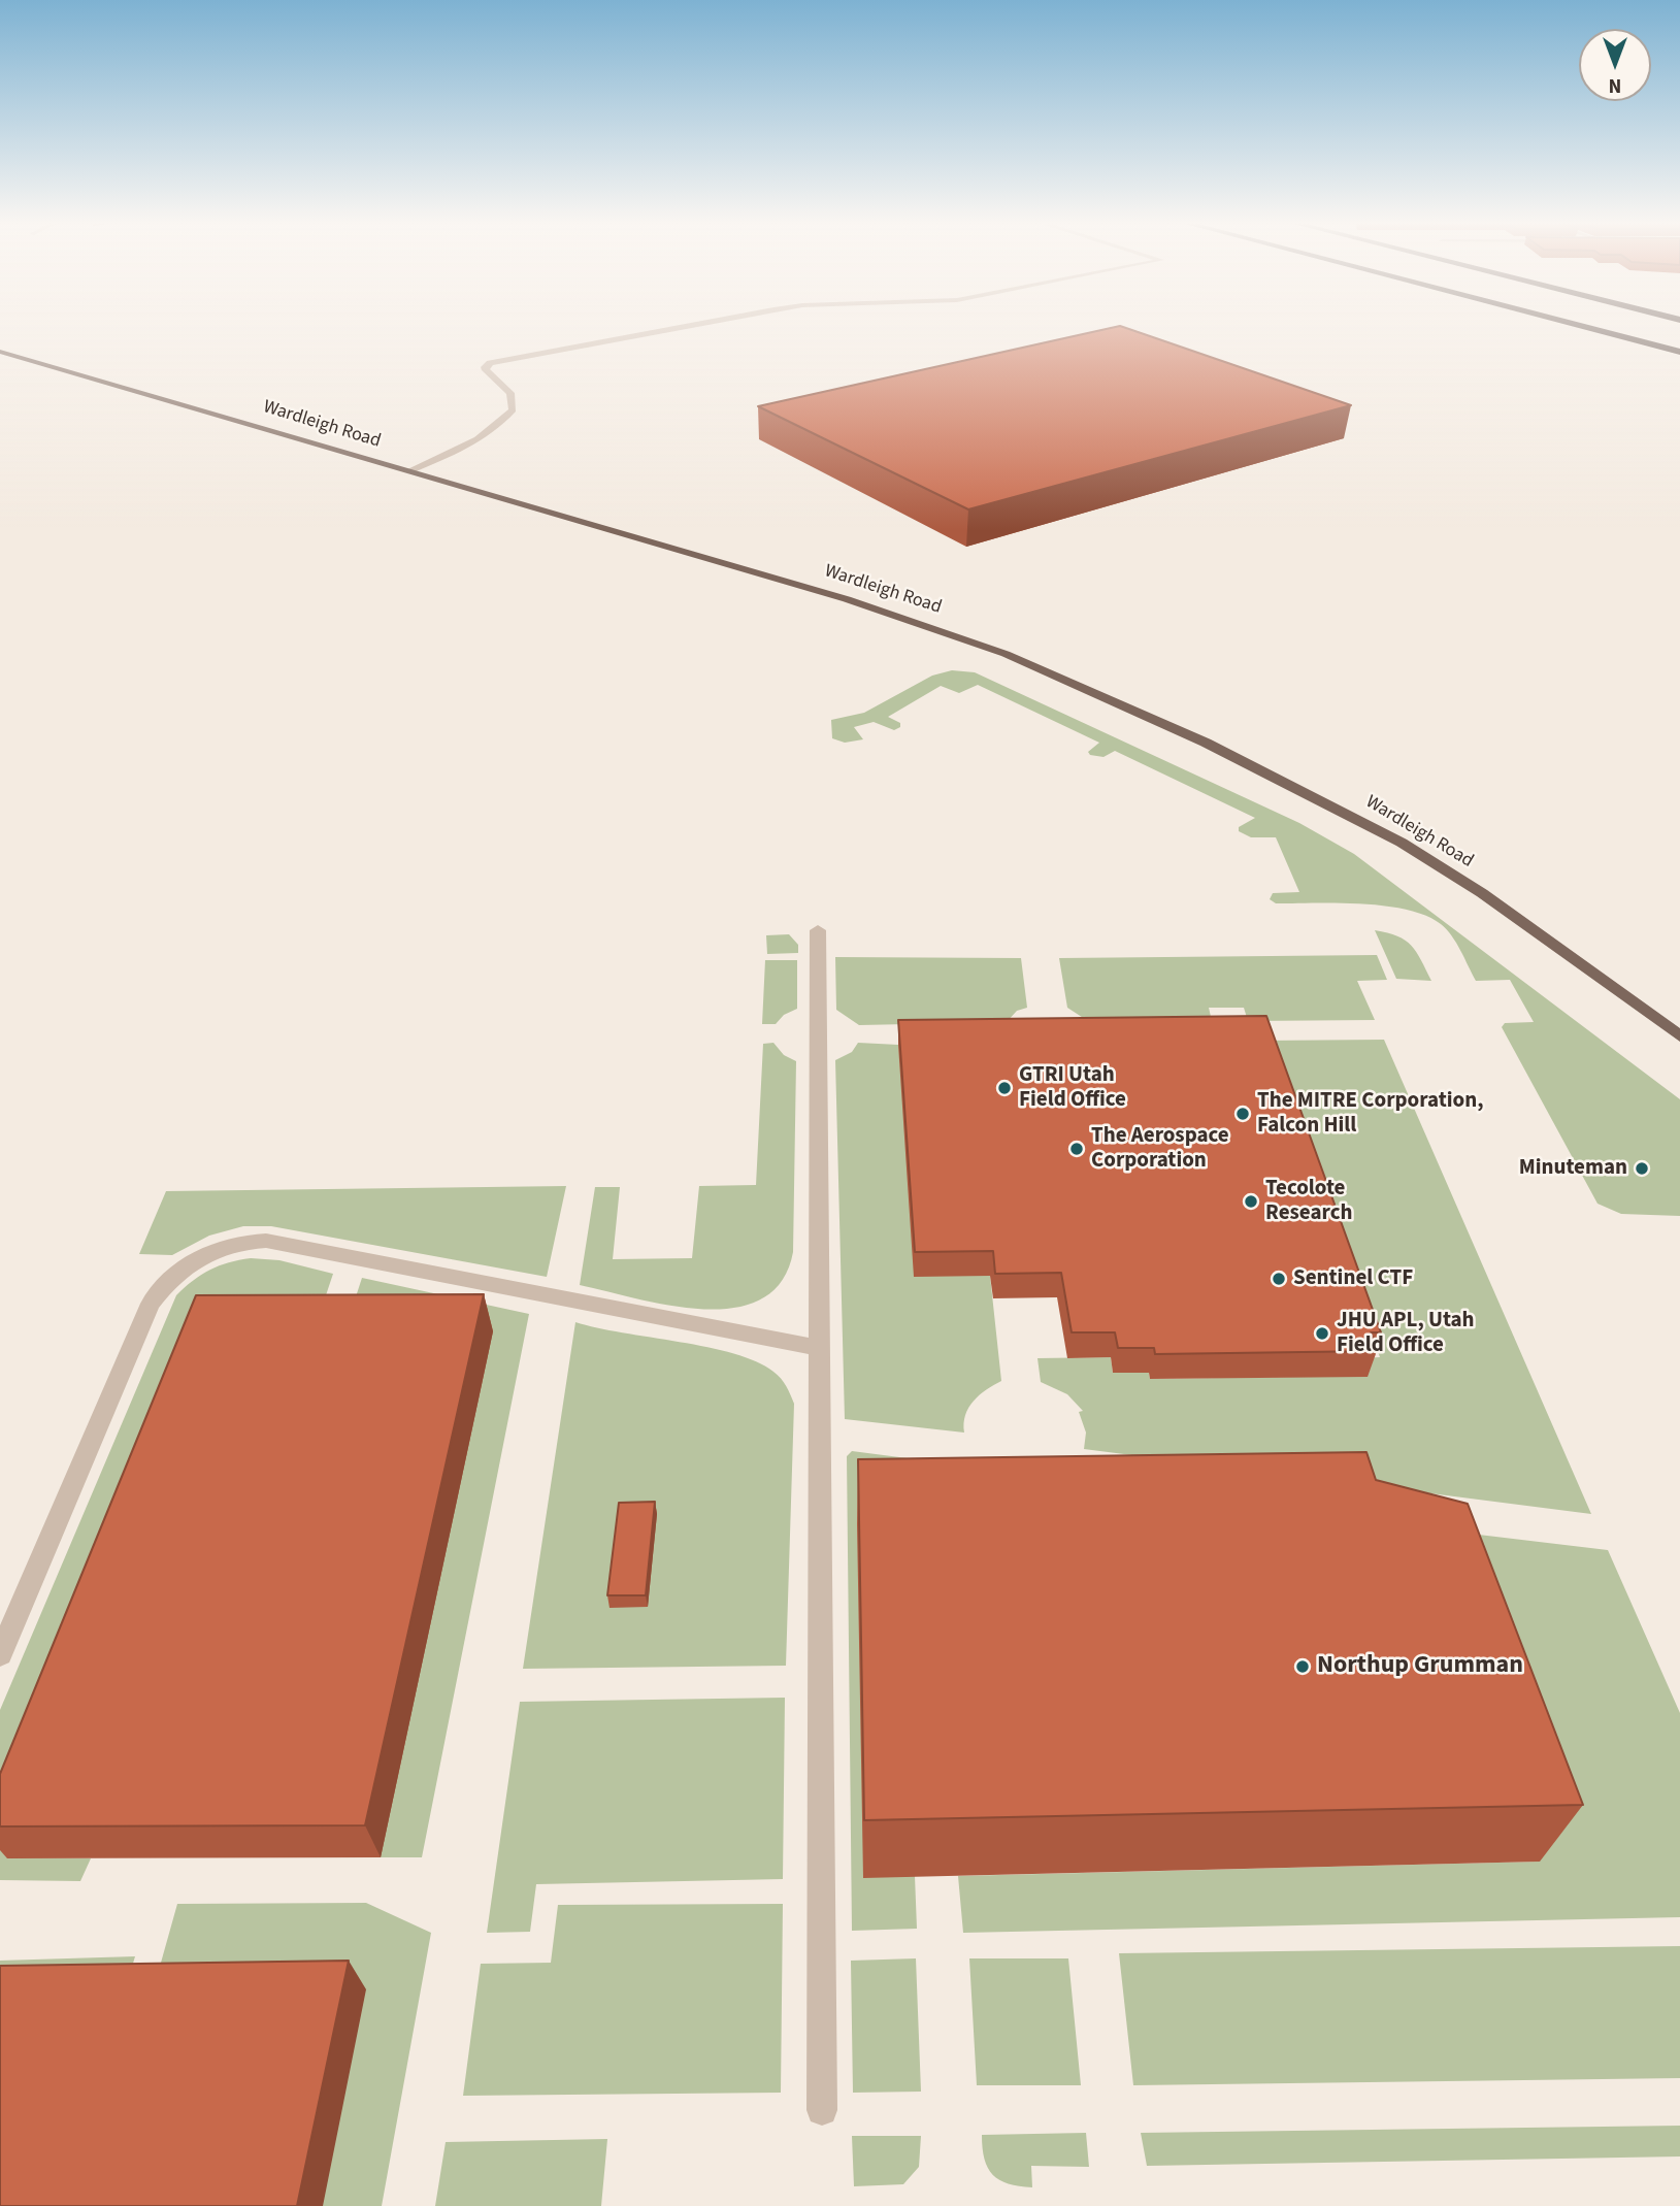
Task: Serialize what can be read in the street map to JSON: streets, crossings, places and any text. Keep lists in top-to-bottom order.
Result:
{
  "streets": {
    "main road": ["Wardleigh Road"]
  },
  "places": [
    "GTRI Utah Field Office",
    "The MITRE Corporation, Falcon Hill",
    "The Aerospace Corporation",
    "Minuteman",
    "Tecolote Research",
    "Sentinel CTF",
    "JHU APL, Utah Field Office",
    "Northup Grumman"
  ],
  "north": "bottom"
}
